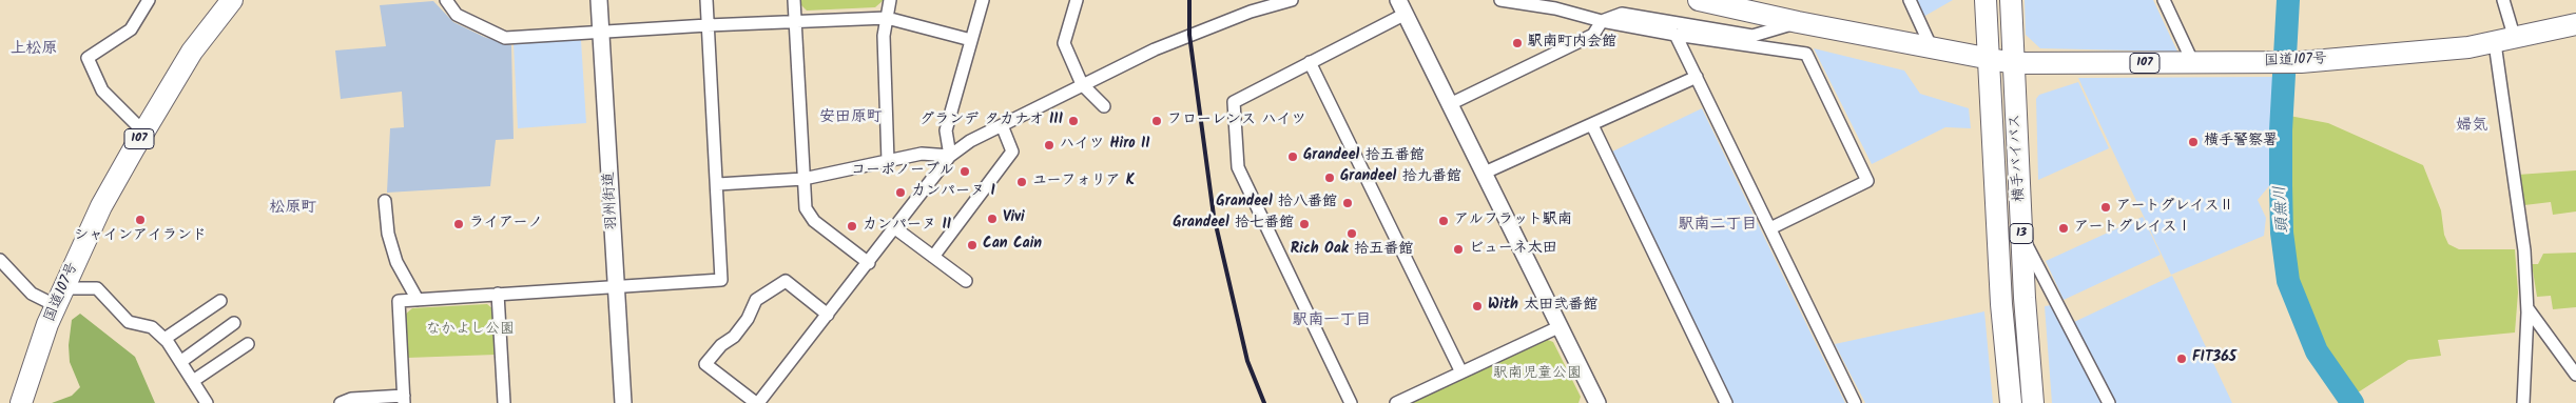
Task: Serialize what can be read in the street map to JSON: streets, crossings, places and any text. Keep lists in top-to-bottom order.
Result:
{
  "streets": {
    "highway": [
      "国道107号",
      "107",
      "横手バイパス",
      "13"
    ],
    "street": ["羽州街道"]
  },
  "crossings": [
    ["国道107号", "横手バイパス"],
    ["国道107号", "13"],
    ["横手バイパス", "13"]
  ],
  "districts": [
    "上松原",
    "安田原町",
    "婦気",
    "松原町",
    "駅南二丁目",
    "駅南一丁目"
  ],
  "water": ["頭無川"],
  "parks": ["なかよし公園", "駅南児童公園"],
  "places": [
    "駅南町内会館",
    "グランデ タカナオ III",
    "フローレンス ハイツ",
    "横手警察署",
    "ハイツ Hiro II",
    "Grandeel 拾五番館",
    "コーポノーブル",
    "Grandeel 拾九番館",
    "ユーフォリア K",
    "カンパーヌ I",
    "Grandeel 拾八番館",
    "アートグレイスⅡ",
    "Vivi",
    "シャインアイランド",
    "アルフラット駅南",
    "ライアーノ",
    "Grandeel 拾七番館",
    "カンパーヌ II",
    "アートグレイスⅠ",
    "Rich Oak 拾五番館",
    "Can Cain",
    "ビューネ太田",
    "With 太田弐番館",
    "FIT365"
  ]
}
